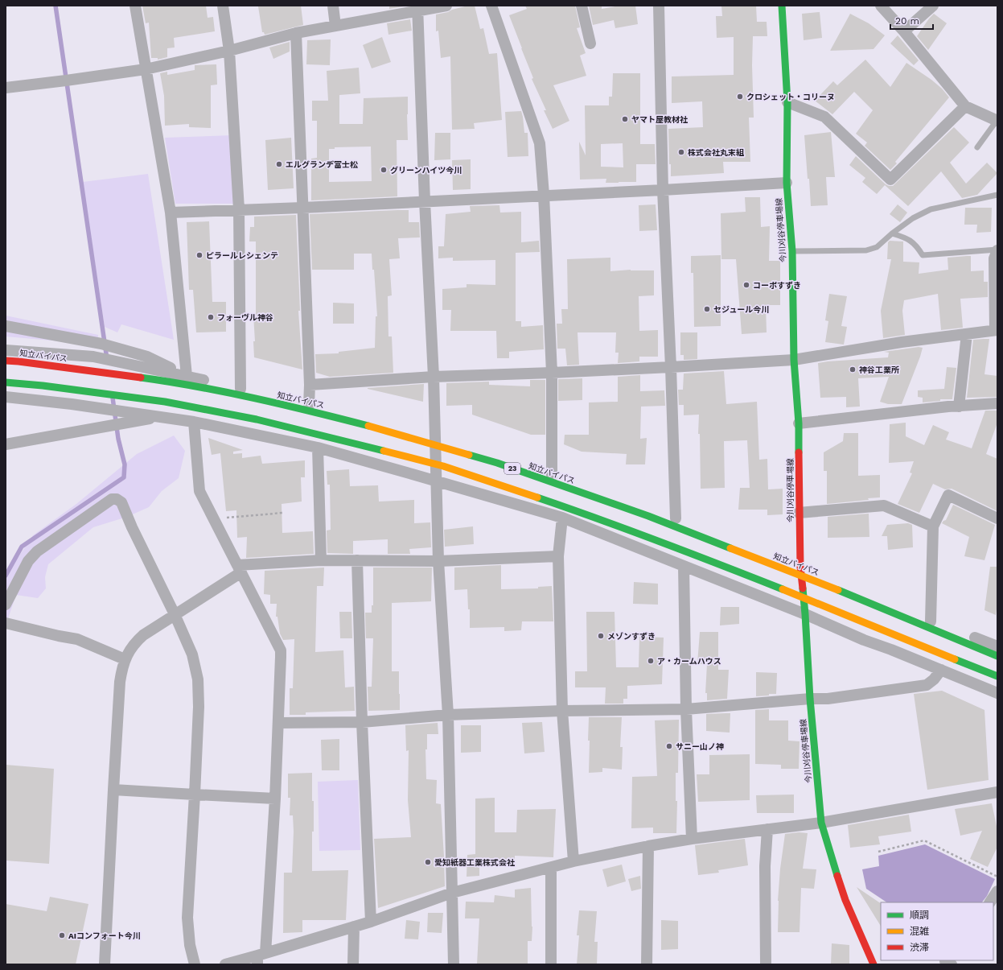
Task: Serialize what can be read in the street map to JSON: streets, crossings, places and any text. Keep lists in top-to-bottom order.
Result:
{
  "streets": {
    "main road": ["今川刈谷停車場線", "知立バイパス", "23"]
  },
  "places": [
    "クロシェット・コリーヌ",
    "ヤマト屋教材社",
    "株式会社丸末組",
    "エルグランデ富士松",
    "グリーンハイツ今川",
    "ピラールレシェンテ",
    "コーポすずき",
    "セジュール今川",
    "フォーヴル神谷",
    "神谷工業所",
    "メゾンすずき",
    "ア・カームハウス",
    "サニー山ノ神",
    "愛知紙器工業株式会社",
    "AIコンフォート今川"
  ],
  "legend": ["順調", "混雑", "渋滞"],
  "scale_bar": "20 m"
}
